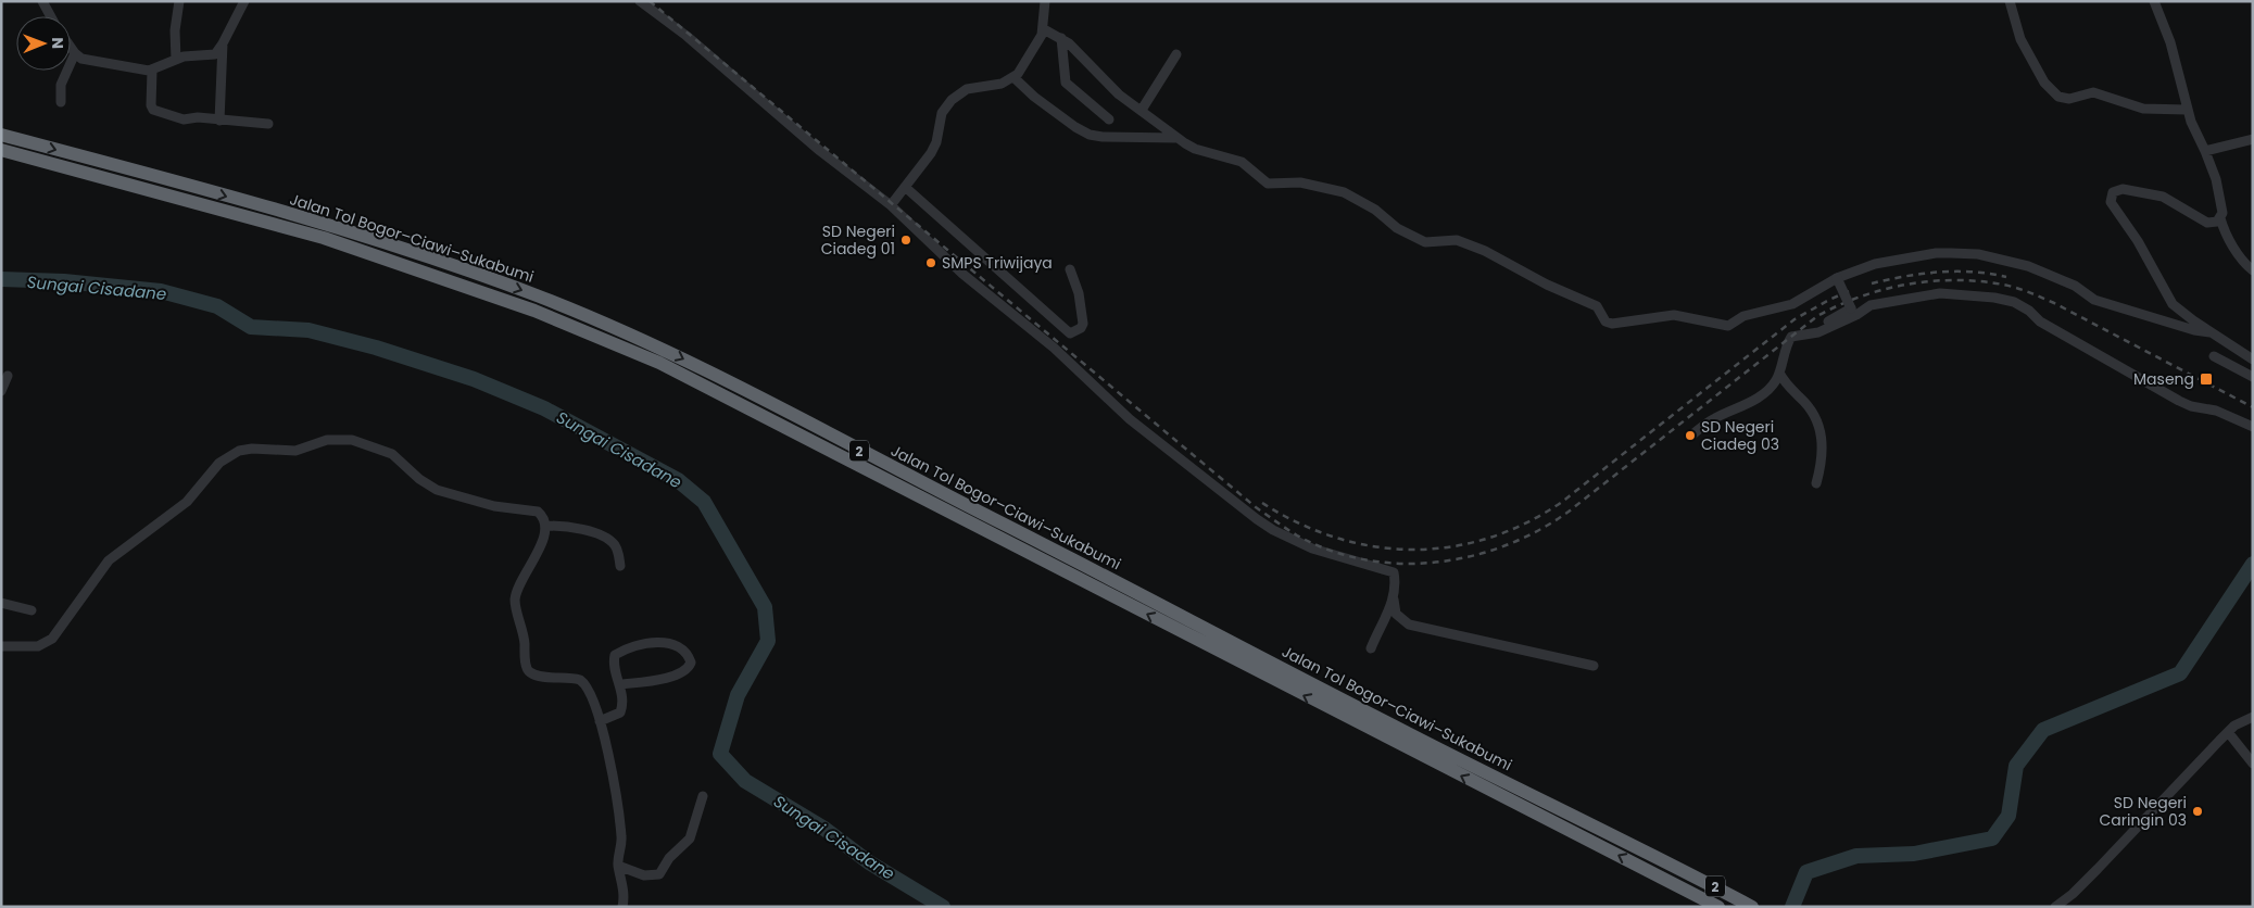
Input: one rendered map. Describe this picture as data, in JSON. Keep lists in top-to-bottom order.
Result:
{
  "streets": {
    "highway": ["Jalan Tol Bogor–Ciawi–Sukabumi", "2"]
  },
  "water": ["Sungai Cisadane"],
  "places": {
    "other": [
      "SD Negeri Ciadeg 01",
      "SMPS Triwijaya",
      "SD Negeri Ciadeg 03",
      "SD Negeri Caringin 03"
    ],
    "transit": ["Maseng"]
  },
  "north": "right"
}
